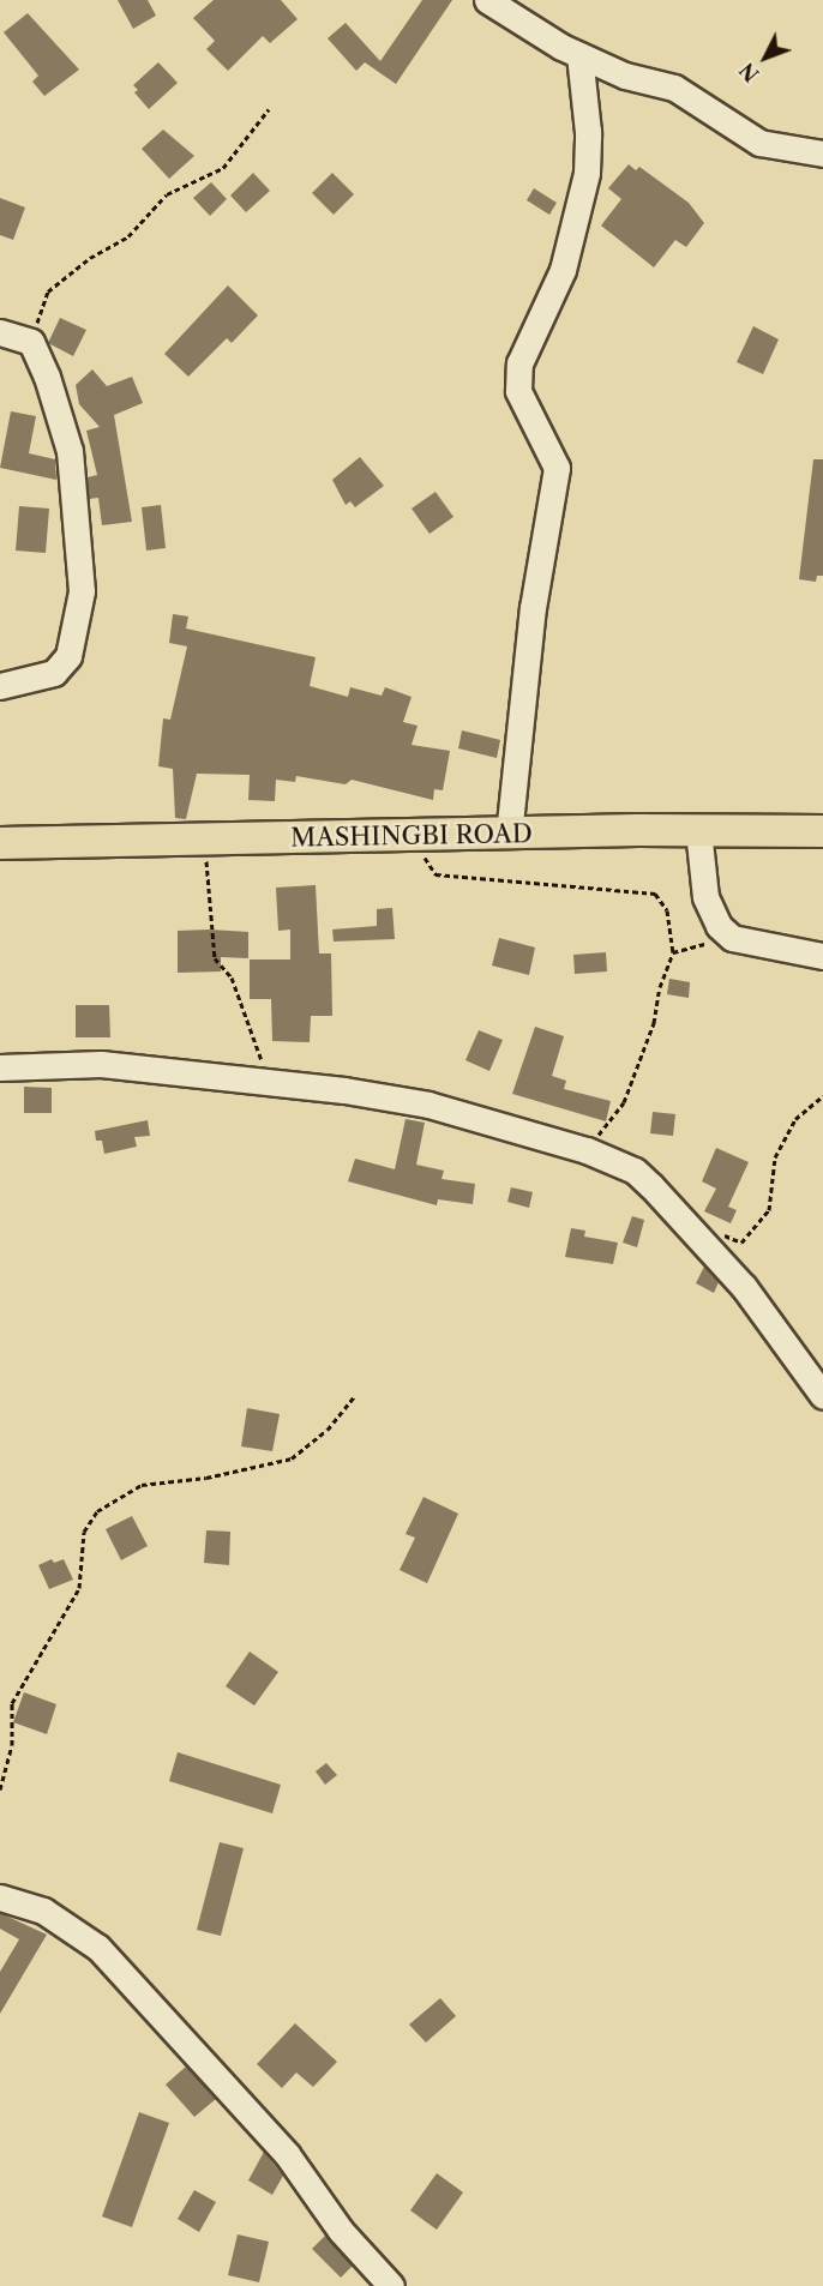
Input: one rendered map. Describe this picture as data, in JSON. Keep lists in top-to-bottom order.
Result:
{
  "streets": {
    "main road": ["MASHINGBI ROAD"]
  },
  "north": "bottom left"
}
